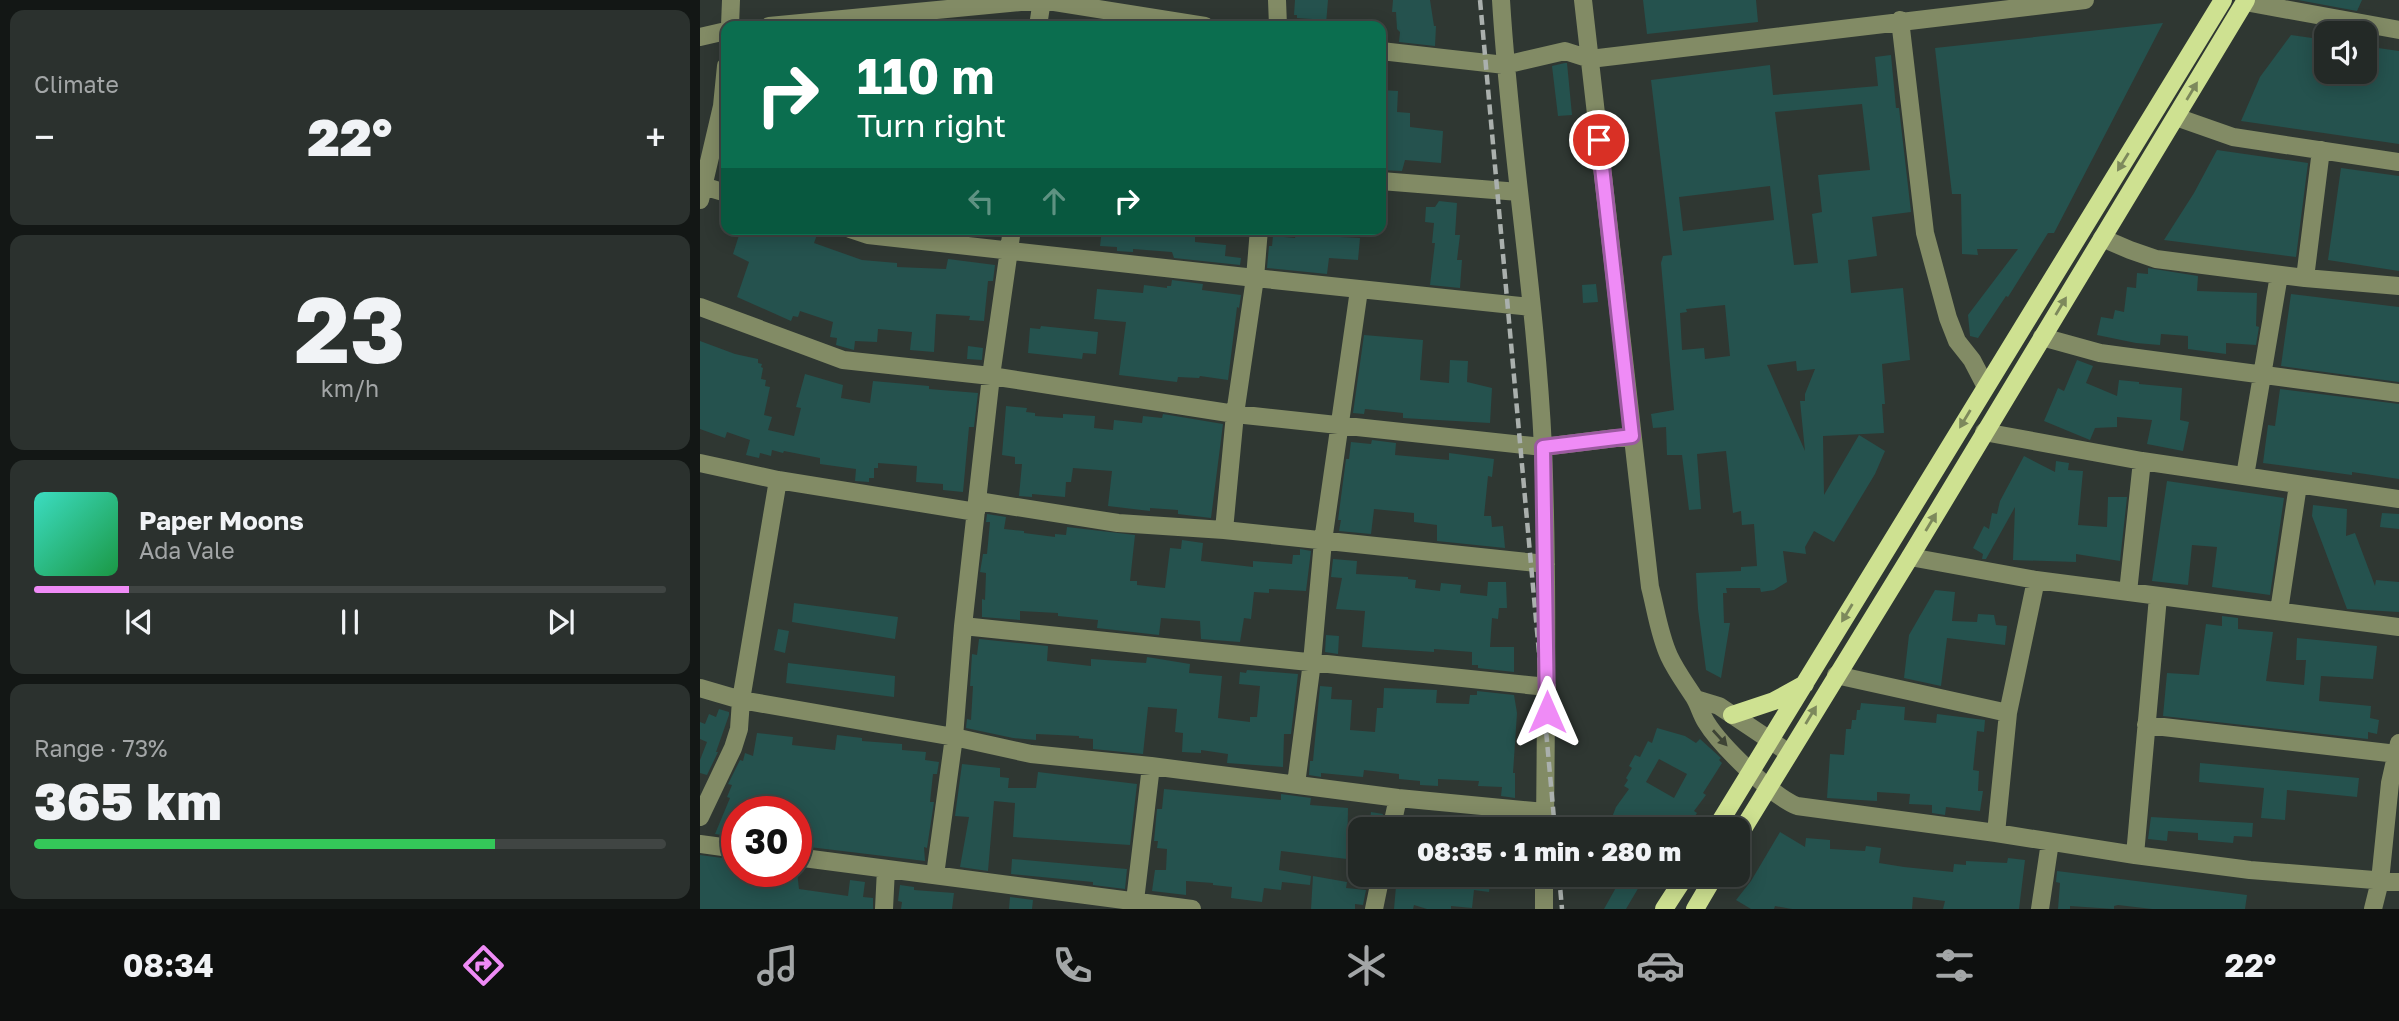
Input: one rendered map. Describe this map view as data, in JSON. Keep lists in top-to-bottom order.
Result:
{
  "page": {
    "tile": [
      "Climate",
      ["23", "km/h"],
      ["Range · 73%", "365 km"]
    ],
    "turn": ["110 m", "Turn right"],
    "heat": ["−", "22°", "+"],
    "song": ["Paper Moons", "Ada Vale"],
    "limit": "30",
    "trip": "08:35 · 1 min · 280 m",
    "tabs": ["08:34", "22°"]
  }
}
